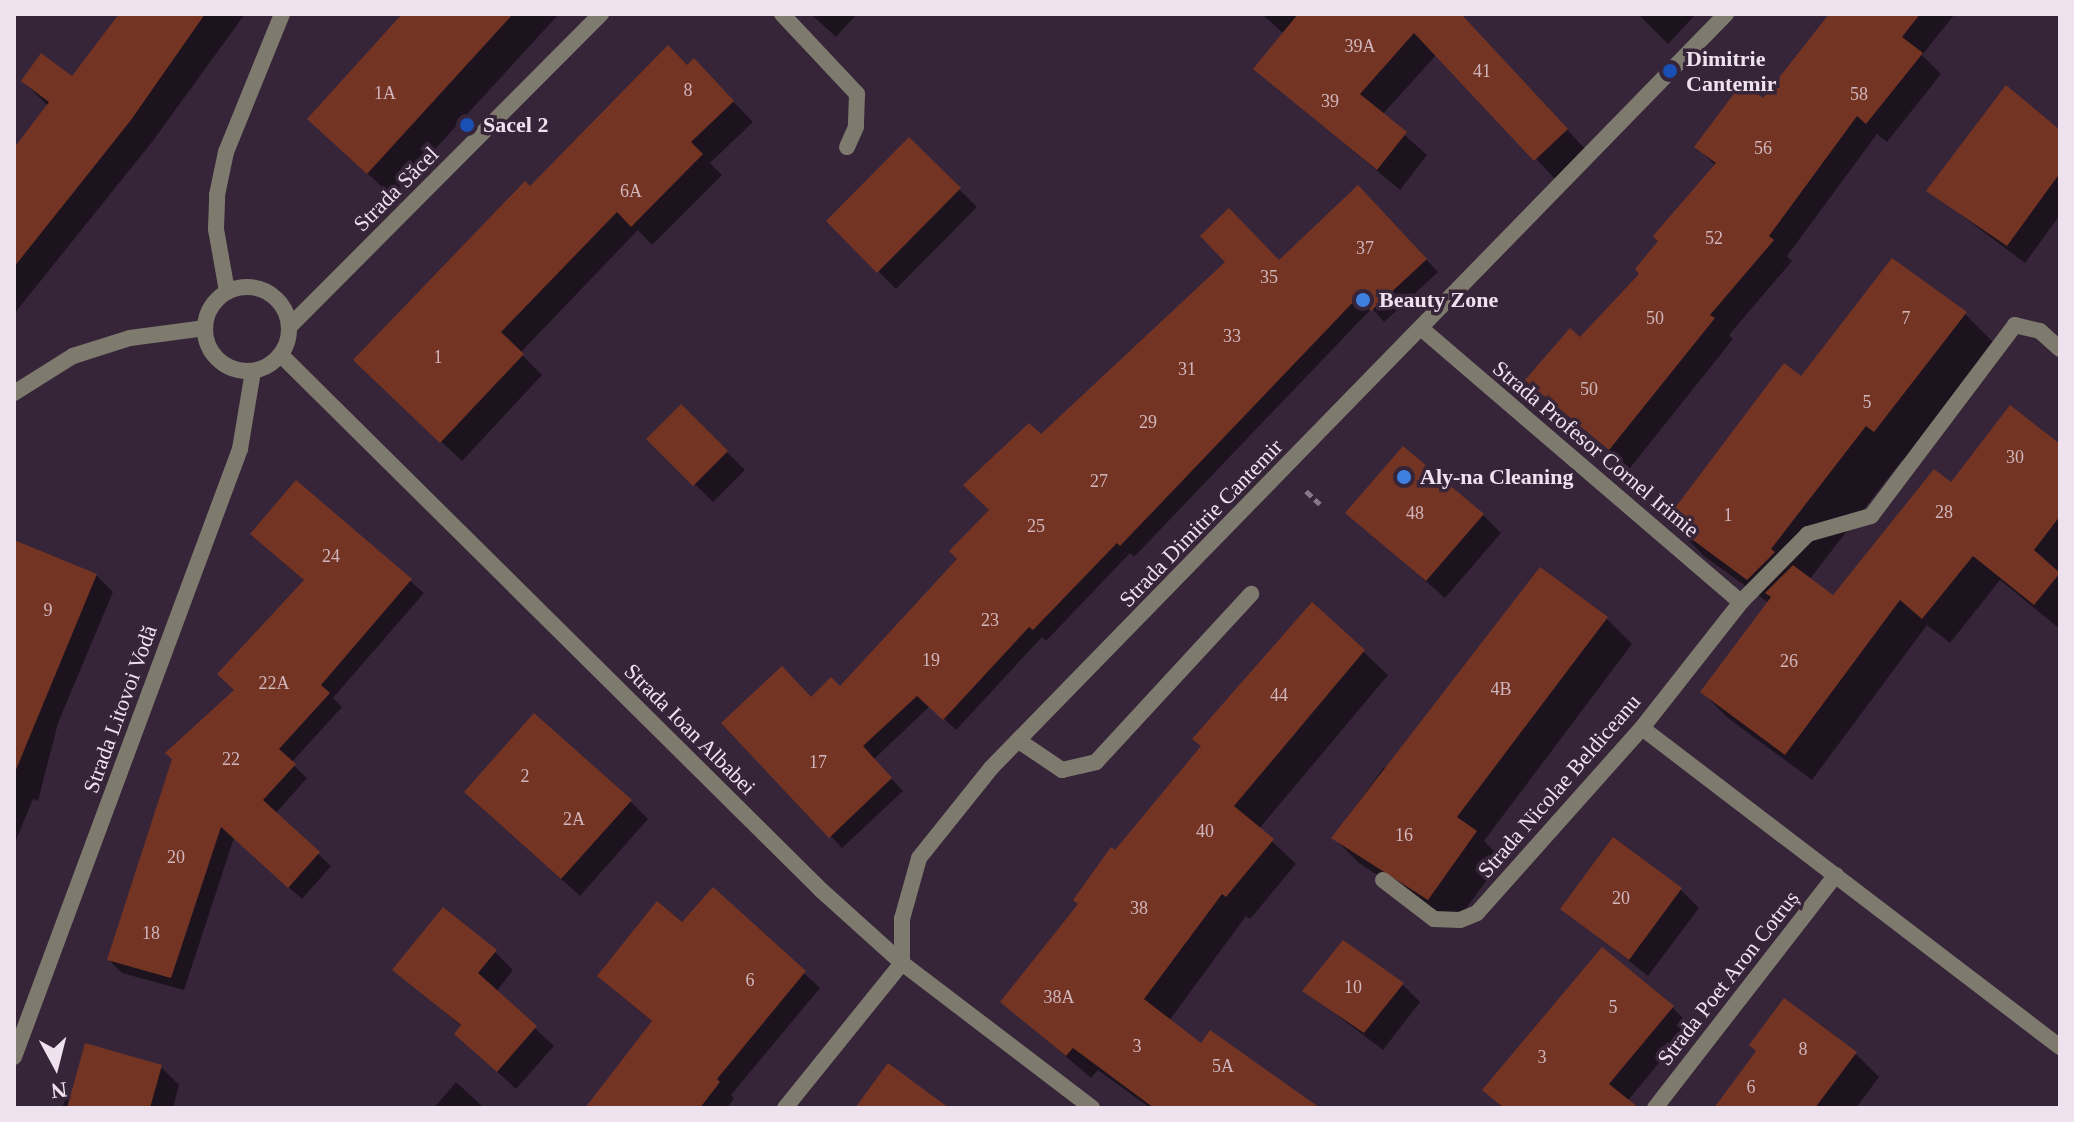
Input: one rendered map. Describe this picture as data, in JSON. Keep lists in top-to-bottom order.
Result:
{
  "streets": {
    "street": [
      "Strada Săcel",
      "Strada Profesor Cornel Irimie",
      "Strada Dimitrie Cantemir",
      "Strada Litovoi Vodă",
      "Strada Ioan Albabei",
      "Strada Nicolae Beldiceanu",
      "Strada Poet Aron Cotruș"
    ]
  },
  "crossings": [
    ["Strada Săcel", "Strada Litovoi Vodă"],
    ["Strada Săcel", "Strada Ioan Albabei"],
    ["Strada Profesor Cornel Irimie", "Strada Dimitrie Cantemir"],
    ["Strada Profesor Cornel Irimie", "Strada Nicolae Beldiceanu"],
    ["Strada Dimitrie Cantemir", "Strada Ioan Albabei"],
    ["Strada Litovoi Vodă", "Strada Ioan Albabei"]
  ],
  "places": [
    "Dimitrie Cantemir",
    "Sacel 2",
    "Beauty Zone",
    "Aly-na Cleaning"
  ],
  "house_numbers": [
    "39A",
    "41",
    "8",
    "1A",
    "58",
    "39",
    "56",
    "6A",
    "52",
    "37",
    "35",
    "50",
    "7",
    "33",
    "1",
    "31",
    "50",
    "5",
    "29",
    "30",
    "27",
    "28",
    "48",
    "1",
    "25",
    "24",
    "9",
    "23",
    "19",
    "26",
    "22A",
    "4B",
    "44",
    "22",
    "17",
    "2",
    "2A",
    "40",
    "16",
    "20",
    "20",
    "38",
    "18",
    "6",
    "10",
    "38A",
    "5",
    "3",
    "8",
    "3",
    "5A",
    "6"
  ],
  "north": "bottom"
}
